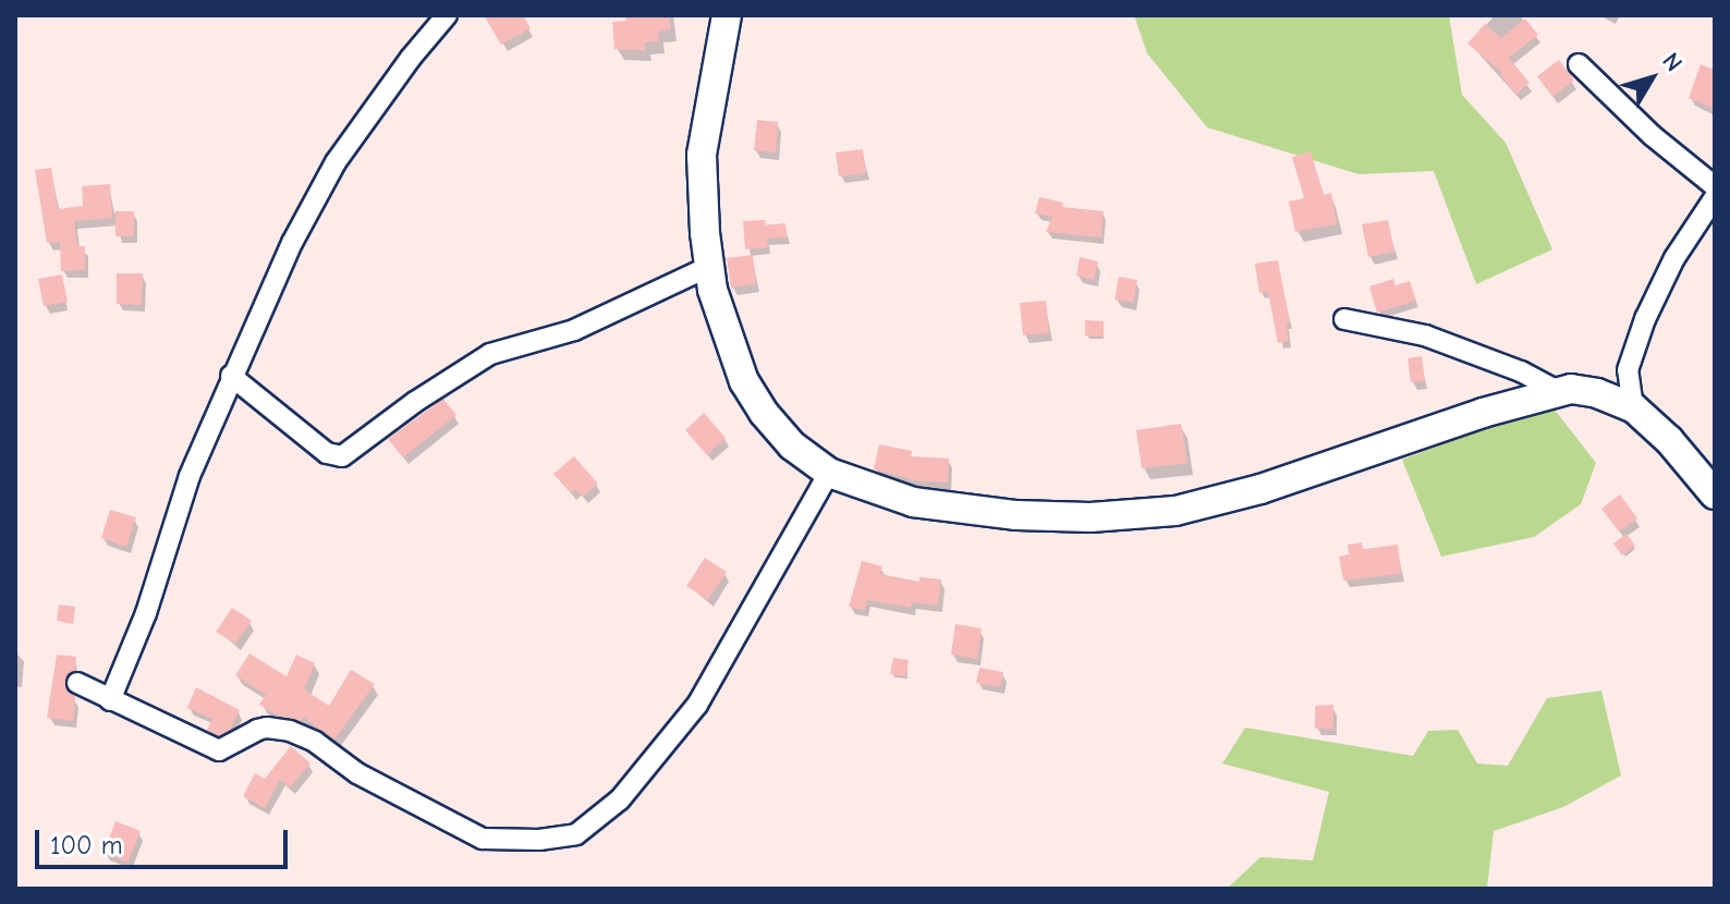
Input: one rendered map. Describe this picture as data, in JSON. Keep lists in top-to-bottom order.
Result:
{
  "scale_bar": "100 m",
  "north": "top right"
}
